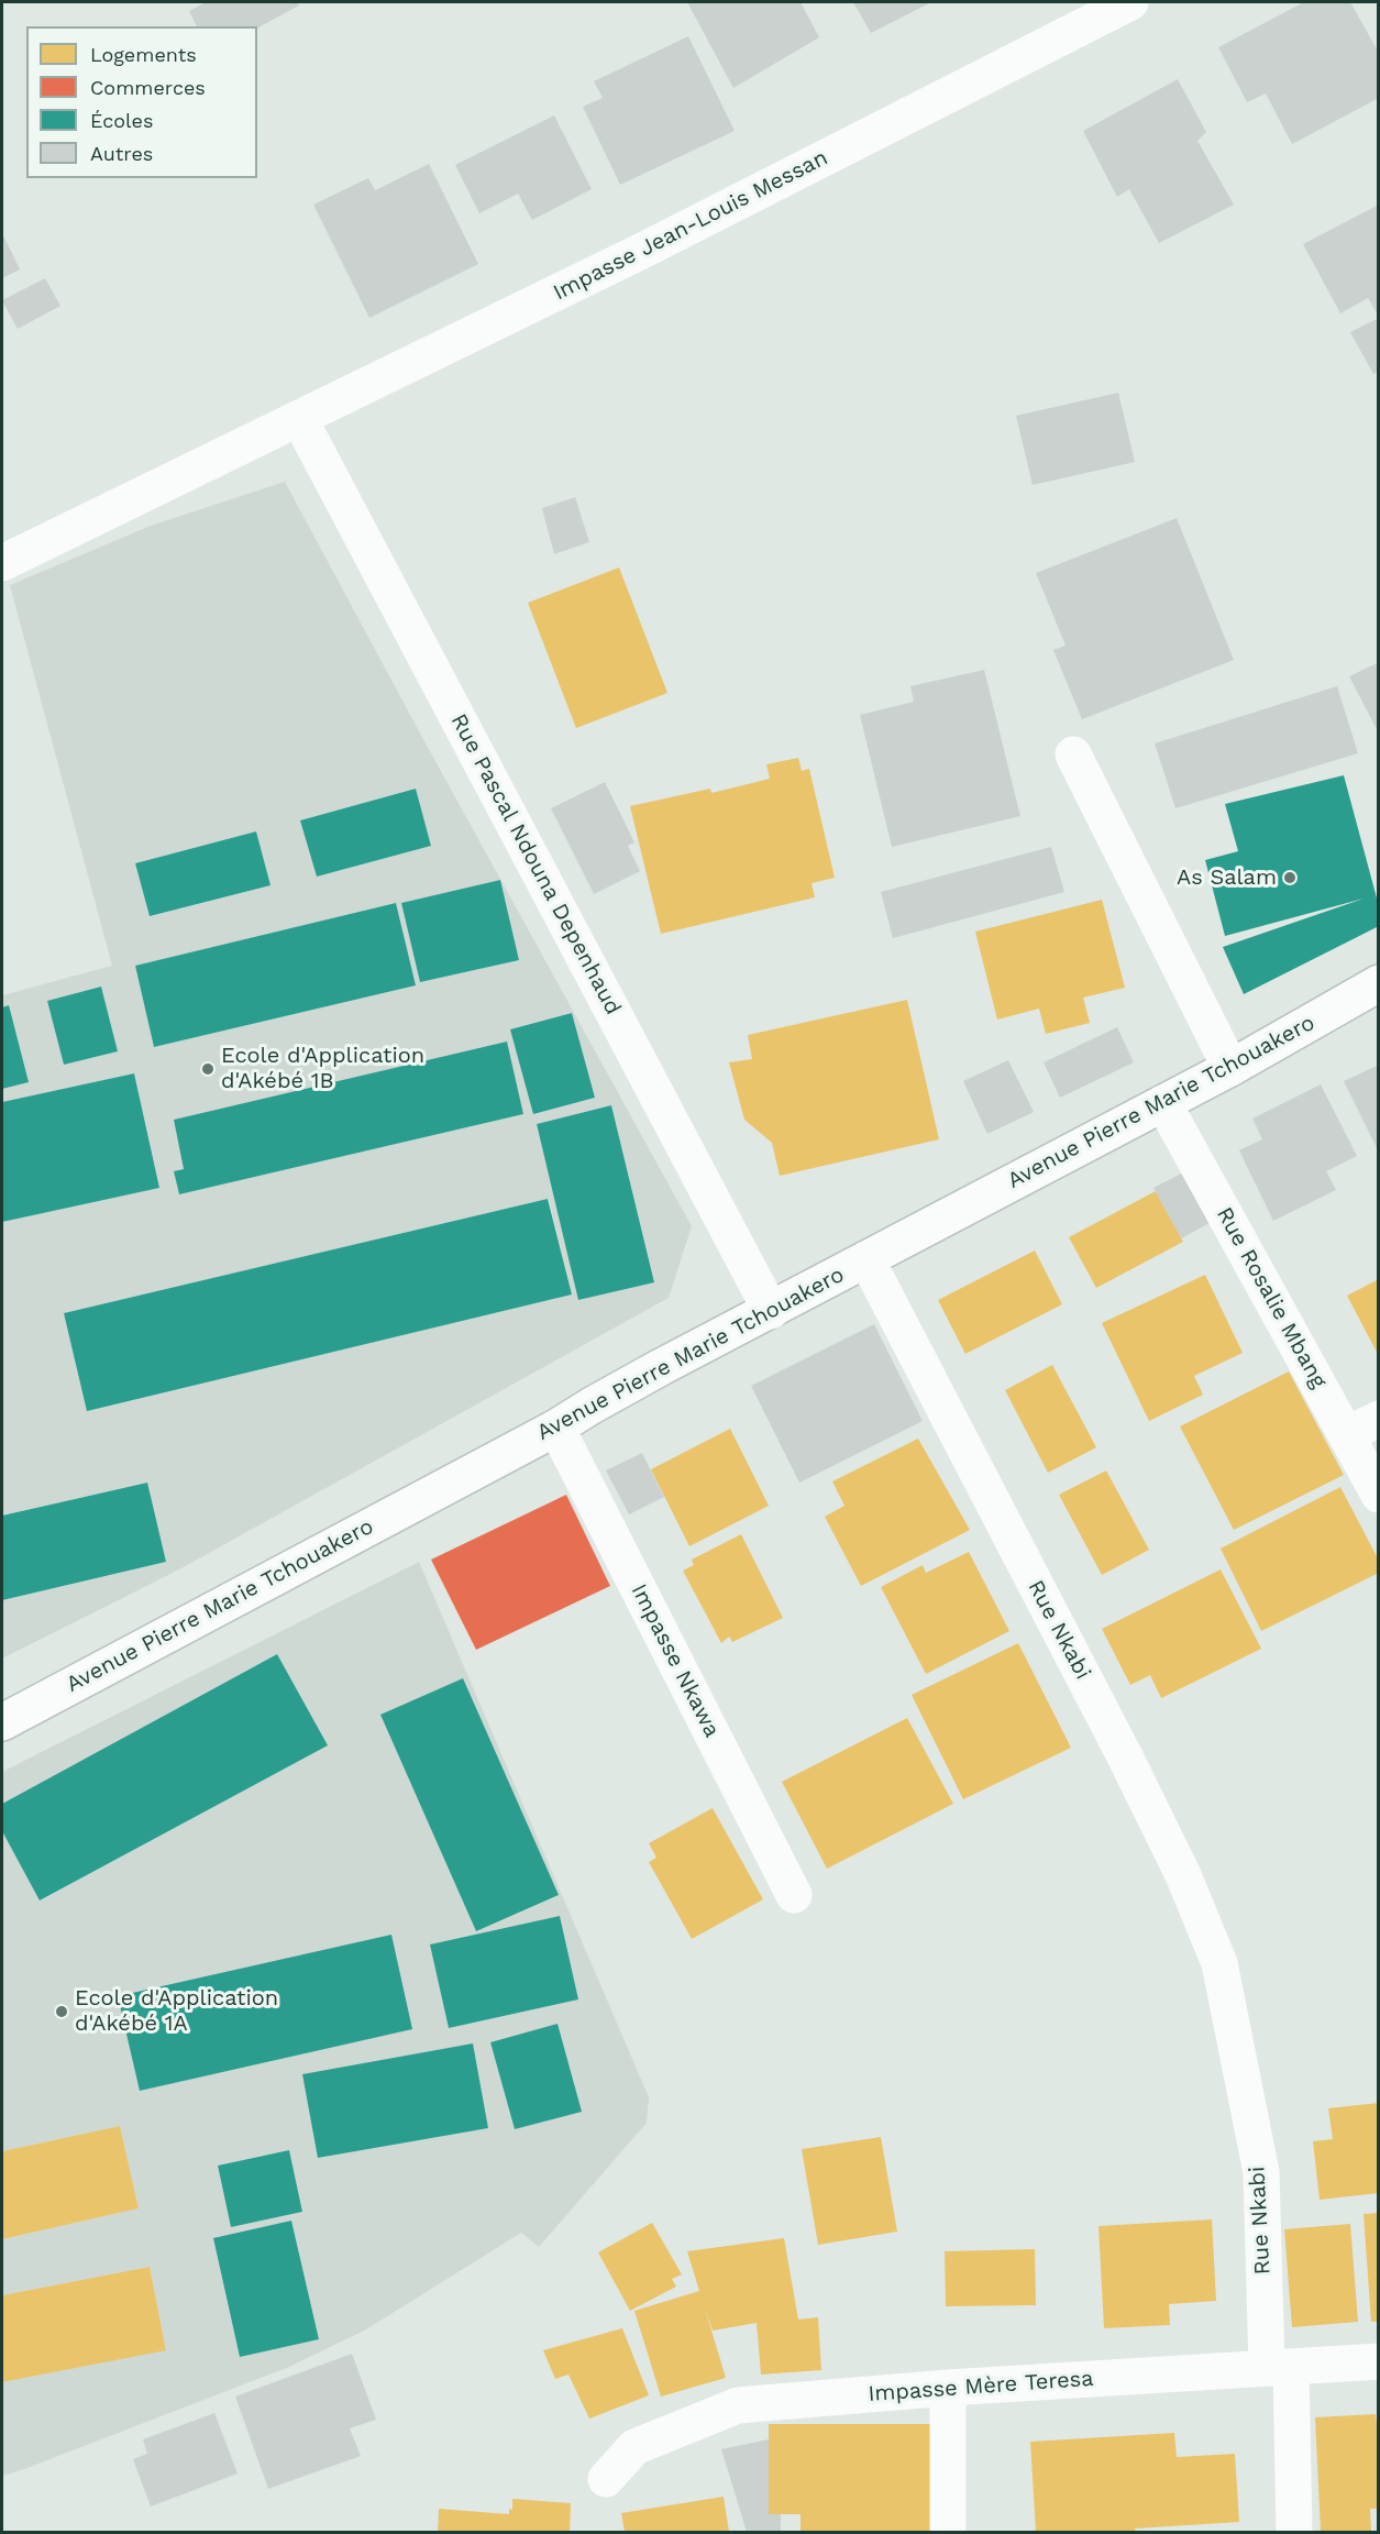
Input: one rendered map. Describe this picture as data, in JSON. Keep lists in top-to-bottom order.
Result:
{
  "streets": {
    "street": [
      "Impasse Jean-Louis Messan",
      "Rue Pascal Ndouna Depenhaud",
      "Avenue Pierre Marie Tchouakero",
      "Rue Rosalie Mbang",
      "Rue Nkabi",
      "Impasse Nkawa",
      "Impasse Mère Teresa"
    ]
  },
  "crossings": [
    ["Impasse Jean-Louis Messan", "Rue Pascal Ndouna Depenhaud"],
    ["Rue Pascal Ndouna Depenhaud", "Avenue Pierre Marie Tchouakero"],
    ["Avenue Pierre Marie Tchouakero", "Rue Rosalie Mbang"],
    ["Avenue Pierre Marie Tchouakero", "Rue Nkabi"],
    ["Avenue Pierre Marie Tchouakero", "Impasse Nkawa"],
    ["Rue Nkabi", "Impasse Mère Teresa"]
  ],
  "places": ["As Salam", "Ecole d'Application d'Akébé 1B", "Ecole d'Application d'Akébé 1A"],
  "legend": [
    "Logements",
    "Commerces",
    "Écoles",
    "Autres"
  ]
}
